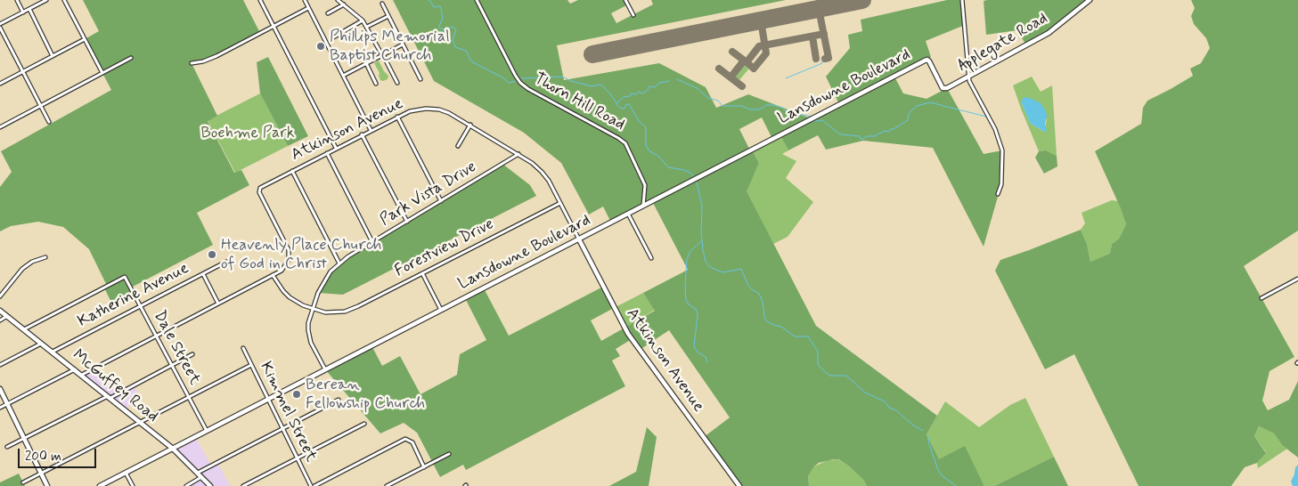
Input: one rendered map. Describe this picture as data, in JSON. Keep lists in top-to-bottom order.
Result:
{
  "streets": {
    "street": [
      "Applegate Road",
      "Lansdowne Boulevard",
      "Thorn Hill Road",
      "Atkinson Avenue",
      "Park Vista Drive",
      "Forestview Drive",
      "Katherine Avenue",
      "Dale Street",
      "McGuffey Road",
      "Kimmel Street"
    ]
  },
  "crossings": [
    ["Applegate Road", "Lansdowne Boulevard"],
    ["Lansdowne Boulevard", "Thorn Hill Road"],
    ["Lansdowne Boulevard", "Atkinson Avenue"],
    ["Lansdowne Boulevard", "Park Vista Drive"],
    ["Lansdowne Boulevard", "Dale Street"],
    ["Lansdowne Boulevard", "McGuffey Road"],
    ["Lansdowne Boulevard", "Kimmel Street"],
    ["Atkinson Avenue", "Park Vista Drive"],
    ["Atkinson Avenue", "Forestview Drive"],
    ["Park Vista Drive", "Forestview Drive"],
    ["Katherine Avenue", "Dale Street"],
    ["Katherine Avenue", "McGuffey Road"],
    ["Dale Street", "McGuffey Road"]
  ],
  "parks": ["Boehme Park"],
  "places": ["Phillips Memorial Baptist Church", "Heavenly Place Church of God in Christ", "Berean Fellowship Church"],
  "scale_bar": "200 m"
}
